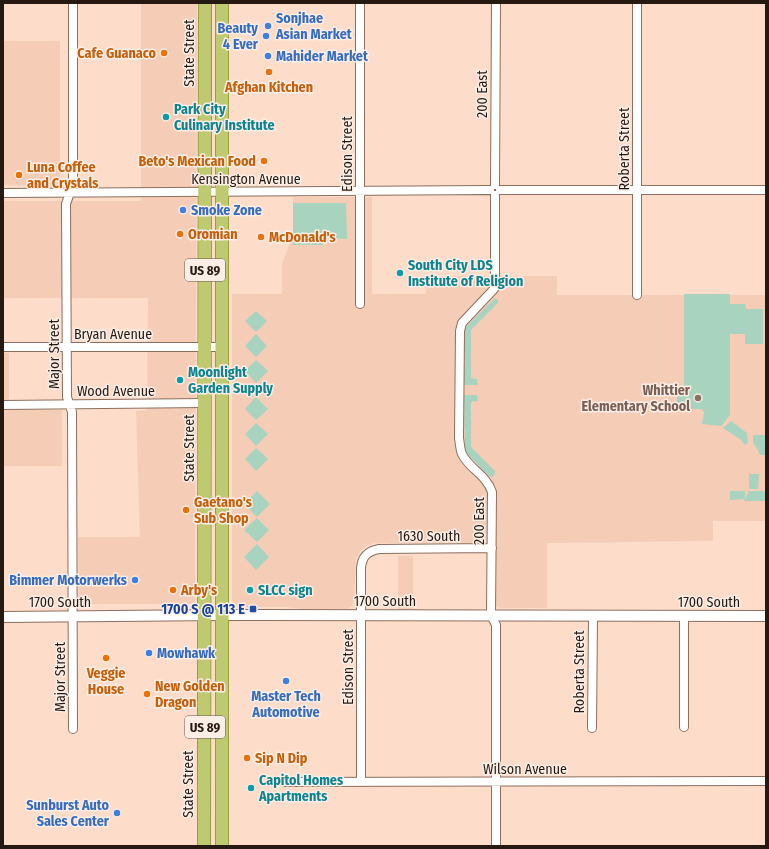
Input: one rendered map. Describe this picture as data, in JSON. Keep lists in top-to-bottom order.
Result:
{
  "streets": {
    "main road": ["State Street", "US 89"],
    "street": [
      "200 East",
      "Roberta Street",
      "Edison Street",
      "Kensington Avenue",
      "Bryan Avenue",
      "Major Street",
      "Wood Avenue",
      "1630 South",
      "1700 South",
      "Wilson Avenue"
    ]
  },
  "crossings": [
    ["State Street", "Kensington Avenue"],
    ["State Street", "Bryan Avenue"],
    ["State Street", "Wood Avenue"],
    ["State Street", "1700 South"],
    ["200 East", "Kensington Avenue"],
    ["200 East", "1630 South"],
    ["200 East", "1700 South"],
    ["200 East", "Wilson Avenue"],
    ["Roberta Street", "Kensington Avenue"],
    ["Roberta Street", "1700 South"],
    ["Edison Street", "Kensington Avenue"],
    ["Edison Street", "1630 South"],
    ["Edison Street", "1700 South"],
    ["Edison Street", "Wilson Avenue"],
    ["Kensington Avenue", "US 89"],
    ["Kensington Avenue", "Major Street"],
    ["US 89", "Bryan Avenue"],
    ["US 89", "1700 South"],
    ["Bryan Avenue", "Major Street"],
    ["Major Street", "Wood Avenue"],
    ["Major Street", "1700 South"]
  ],
  "places": {
    "other": [
      "Sonjhae Asian Market",
      "Beauty 4 Ever",
      "Cafe Guanaco",
      "Mahider Market",
      "Afghan Kitchen",
      "Park City Culinary Institute",
      "Beto's Mexican Food",
      "Luna Coffee and Crystals",
      "Smoke Zone",
      "Oromian",
      "McDonald's",
      "South City LDS Institute of Religion",
      "Moonlight Garden Supply",
      "Whittier Elementary School",
      "Gaetano's Sub Shop",
      "Bimmer Motorwerks",
      "Arby's",
      "SLCC sign",
      "Mowhawk",
      "Veggie House",
      "Master Tech Automotive",
      "New Golden Dragon",
      "Sip N Dip",
      "Capitol Homes Apartments",
      "Sunburst Auto Sales Center"
    ],
    "transit": ["1700 S @ 113 E"]
  }
}
